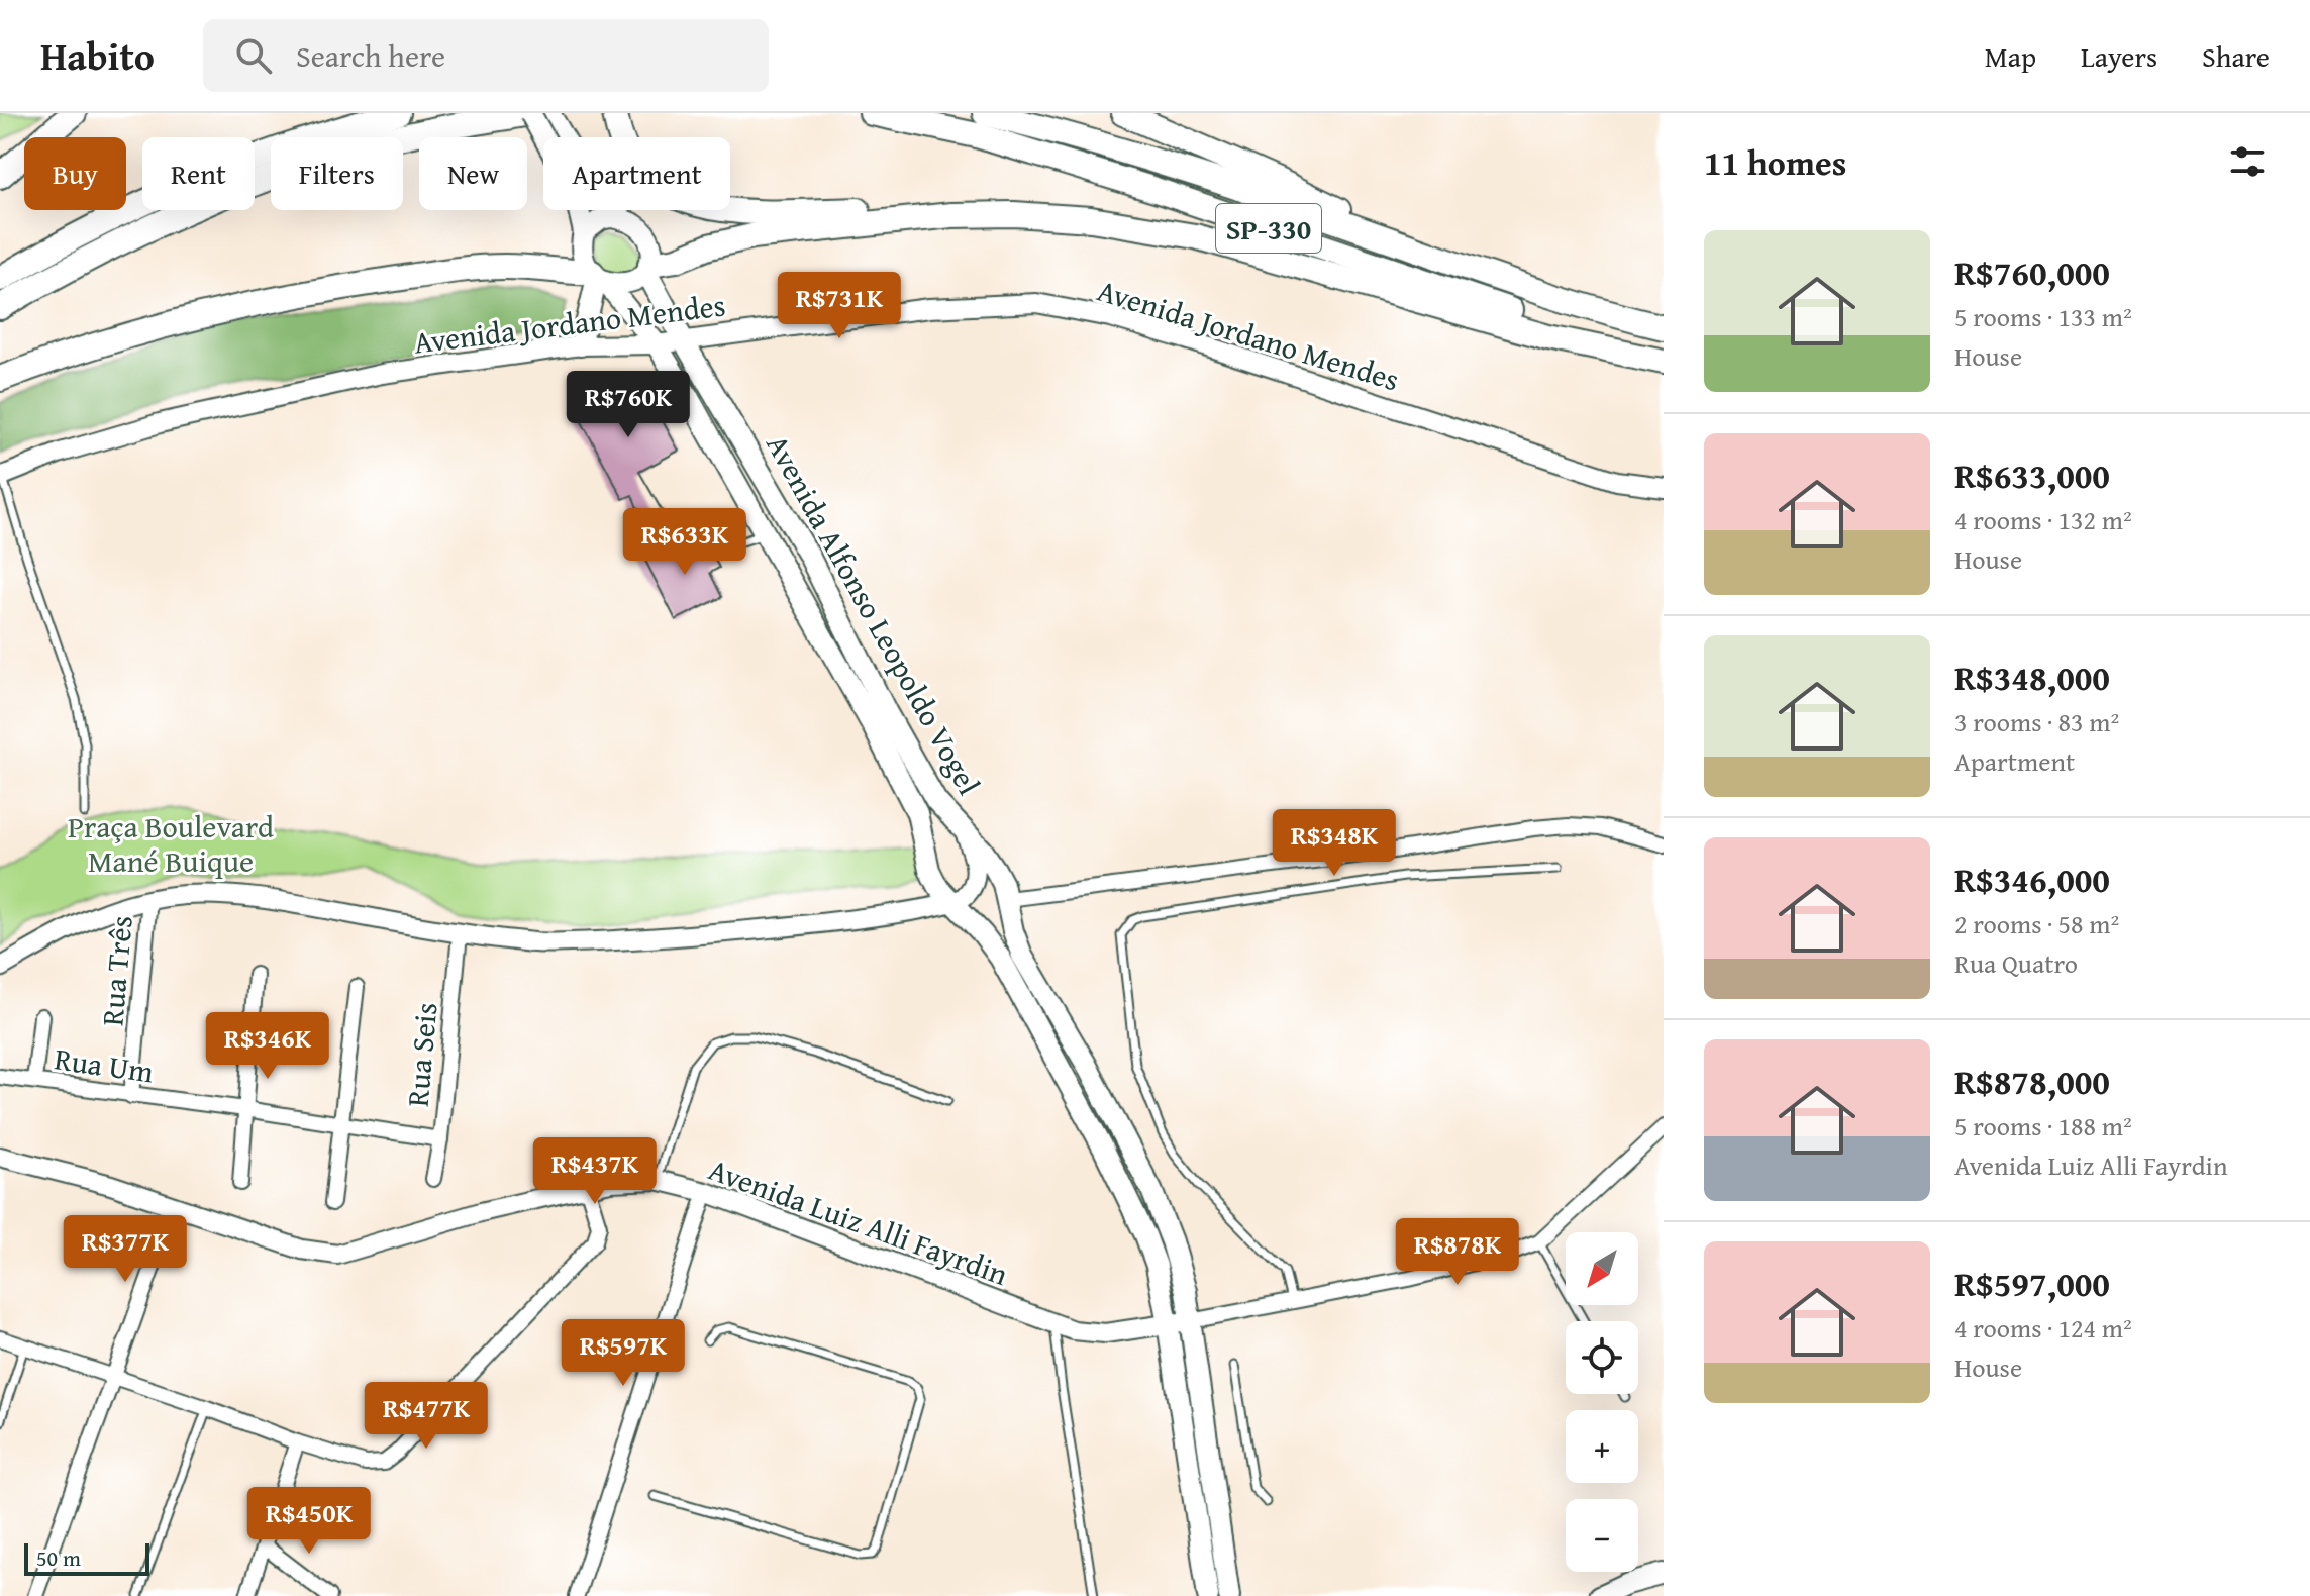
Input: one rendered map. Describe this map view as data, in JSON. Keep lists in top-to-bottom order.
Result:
{
  "streets": {
    "highway": ["SP-330"],
    "main road": ["Avenida Alfonso Leopoldo Vogel"],
    "street": [
      "Avenida Jordano Mendes",
      "Rua Três",
      "Rua Seis",
      "Rua Um",
      "Avenida Luiz Alli Fayrdin"
    ]
  },
  "crossings": [
    ["Avenida Jordano Mendes", "Avenida Alfonso Leopoldo Vogel"],
    ["Avenida Alfonso Leopoldo Vogel", "Avenida Luiz Alli Fayrdin"],
    ["Rua Três", "Rua Um"],
    ["Rua Seis", "Rua Um"]
  ],
  "parks": ["Praça Boulevard Mané Buique"],
  "scale_bar": "50 m",
  "north": "bottom left",
  "page": {
    "header": "Habito",
    "search": "Search here",
    "nav": ["Map", "Layers", "Share"],
    "heading": "11 homes",
    "chip": [
      "Buy",
      "Rent",
      "Filters",
      "New",
      "Apartment"
    ],
    "list": [
      {
        "name": "R$760,000",
        "note": "5 rooms · 133 m² · House"
      },
      {
        "name": "R$633,000",
        "note": "4 rooms · 132 m² · House"
      },
      {
        "name": "R$348,000",
        "note": "3 rooms · 83 m² · Apartment"
      },
      {
        "name": "R$346,000",
        "note": "2 rooms · 58 m² · Rua Quatro"
      },
      {
        "name": "R$878,000",
        "note": "5 rooms · 188 m² · Avenida Luiz Alli Fayrdin"
      },
      {
        "name": "R$597,000",
        "note": "4 rooms · 124 m² · House"
      }
    ],
    "price": [
      "R$731K",
      "R$760K",
      "R$633K",
      "R$348K",
      "R$346K",
      "R$437K",
      "R$377K",
      "R$878K",
      "R$597K",
      "R$477K",
      "R$450K"
    ],
    "map_buttons": ["+", "−"],
    "scale": "50 m"
  }
}
